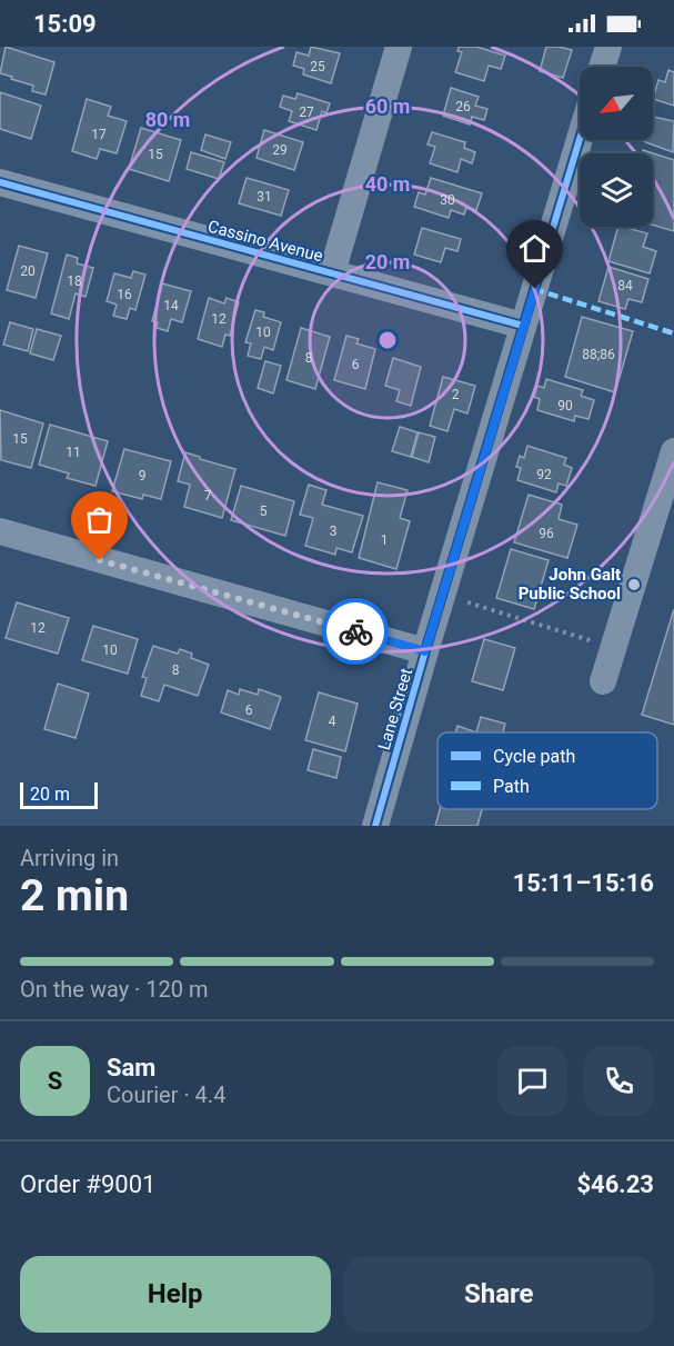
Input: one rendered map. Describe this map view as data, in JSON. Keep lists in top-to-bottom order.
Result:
{
  "streets": {
    "street": ["Cassino Avenue", "Lane Street"]
  },
  "crossings": [
    ["Cassino Avenue", "Lane Street"]
  ],
  "places": ["John Galt Public School"],
  "house_numbers": [
    "25",
    "26",
    "27",
    "17",
    "29",
    "15",
    "31",
    "30",
    "20",
    "18",
    "84",
    "16",
    "14",
    "12",
    "10",
    "88;86",
    "8",
    "6",
    "2",
    "90",
    "15",
    "11",
    "92",
    "9",
    "7",
    "5",
    "3",
    "96",
    "1",
    "12",
    "10",
    "8",
    "6",
    "4"
  ],
  "legend": ["Cycle path", "Path"],
  "scale_bar": "20 m",
  "north": "bottom left",
  "page": {
    "status": "15:09",
    "scale": "20 m",
    "heading": ["2 min", "Arriving in", "15:11–15:16"],
    "panel": [
      "Sam",
      "Courier · 4.4",
      "Order #9001",
      "$46.23"
    ],
    "bar": "On the way · 120 m",
    "round": "S",
    "buttons": ["Help", "Share"]
  },
  "rings": [
    "60 m",
    "80 m",
    "40 m",
    "20 m"
  ]
}
